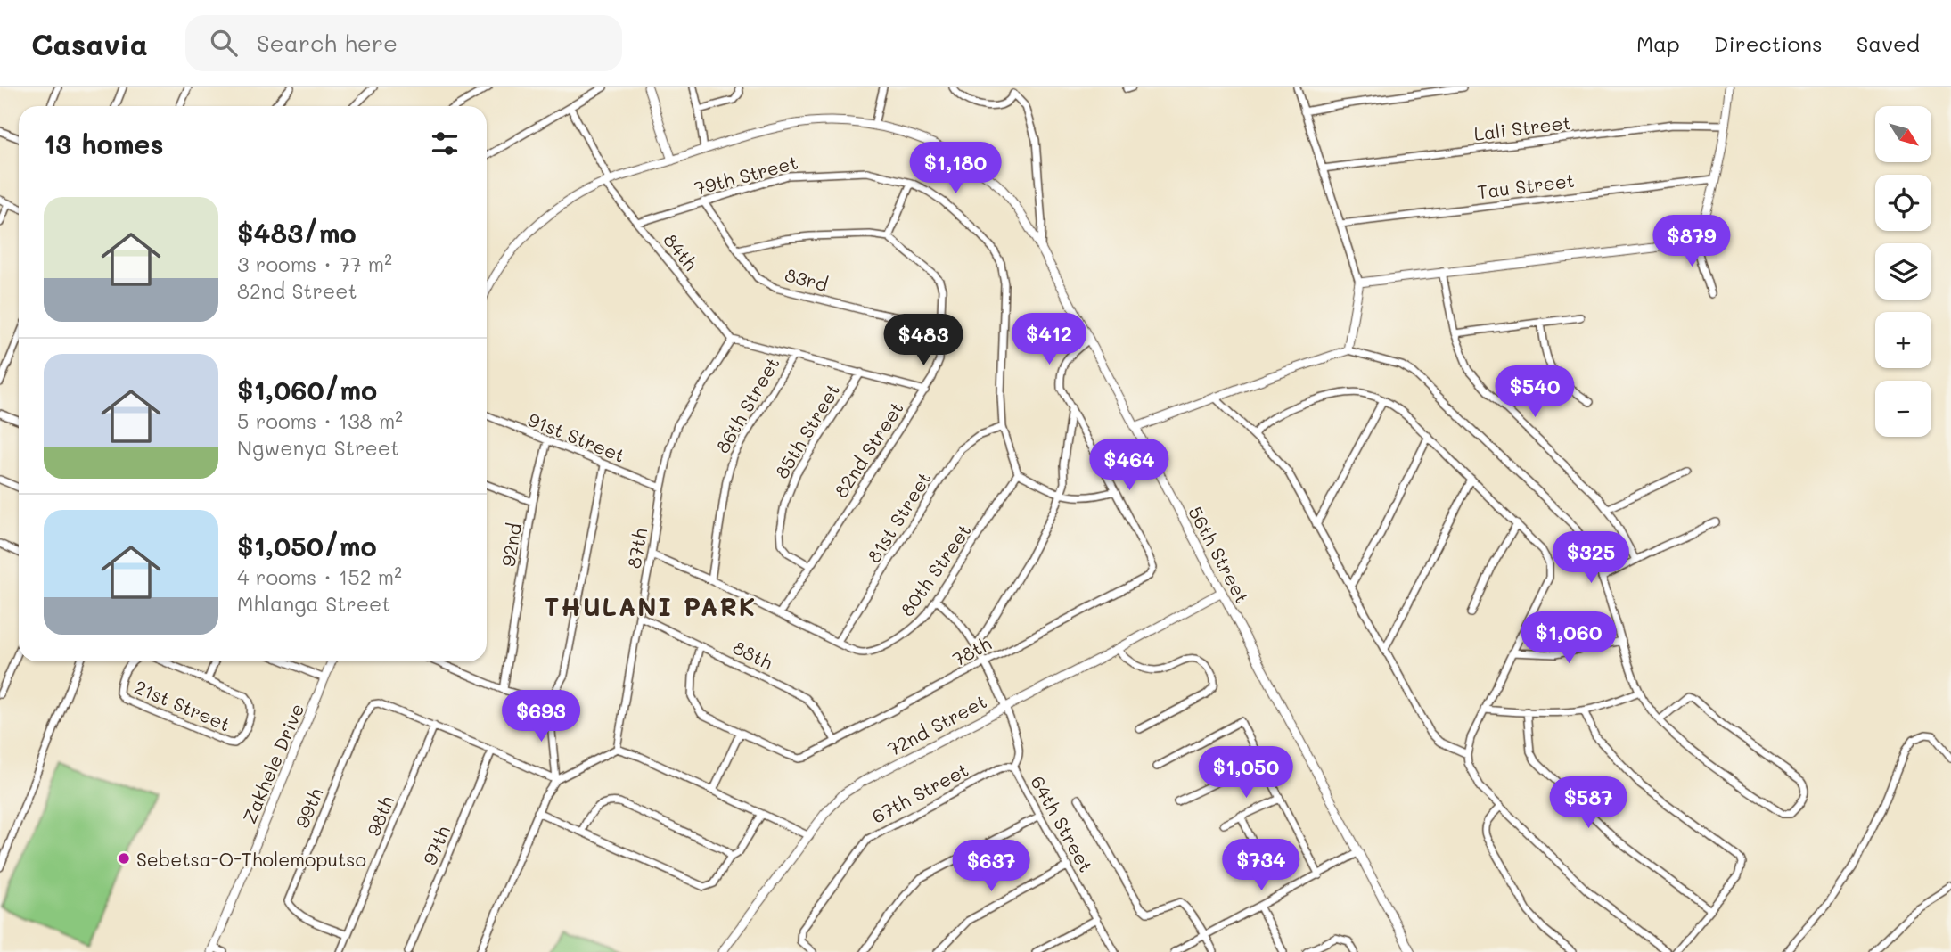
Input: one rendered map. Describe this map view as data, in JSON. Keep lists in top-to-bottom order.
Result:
{
  "streets": {
    "street": [
      "Lali Street",
      "79th Street",
      "Tau Street",
      "84th",
      "83rd",
      "86th Street",
      "85th Street",
      "91st Street",
      "82nd Street",
      "81st Street",
      "92nd",
      "87th",
      "56th Street",
      "80th Street",
      "78th",
      "88th",
      "21st Street",
      "72nd Street",
      "Zakhele Drive",
      "67th Street",
      "99th",
      "98th",
      "64th Street",
      "97th"
    ]
  },
  "crossings": [
    ["79th Street", "84th"],
    ["79th Street", "83rd"],
    ["79th Street", "81st Street"],
    ["79th Street", "80th Street"],
    ["84th", "87th"],
    ["83rd", "82nd Street"],
    ["86th Street", "80th Street"],
    ["85th Street", "82nd Street"],
    ["91st Street", "92nd"],
    ["91st Street", "87th"],
    ["82nd Street", "80th Street"],
    ["81st Street", "80th Street"],
    ["87th", "80th Street"],
    ["87th", "88th"],
    ["56th Street", "78th"],
    ["56th Street", "72nd Street"],
    ["80th Street", "64th Street"],
    ["78th", "88th"],
    ["78th", "64th Street"],
    ["72nd Street", "64th Street"],
    ["67th Street", "64th Street"],
    ["99th", "98th"]
  ],
  "districts": ["THULANI PARK"],
  "places": ["Sebetsa-O-Tholemoputso"],
  "north": "bottom right",
  "page": {
    "header": "Casavia",
    "search": "Search here",
    "nav": ["Map", "Directions", "Saved"],
    "map_buttons": ["+", "−"],
    "heading": "13 homes",
    "price": [
      "$1,180",
      "$879",
      "$412",
      "$483",
      "$540",
      "$464",
      "$325",
      "$1,060",
      "$693",
      "$1,050",
      "$587",
      "$734",
      "$637"
    ],
    "list": [
      {
        "name": "$483/mo",
        "note": "3 rooms · 77 m² · 82nd Street"
      },
      {
        "name": "$1,060/mo",
        "note": "5 rooms · 138 m² · Ngwenya Street"
      },
      {
        "name": "$1,050/mo",
        "note": "4 rooms · 152 m² · Mhlanga Street"
      }
    ]
  }
}
